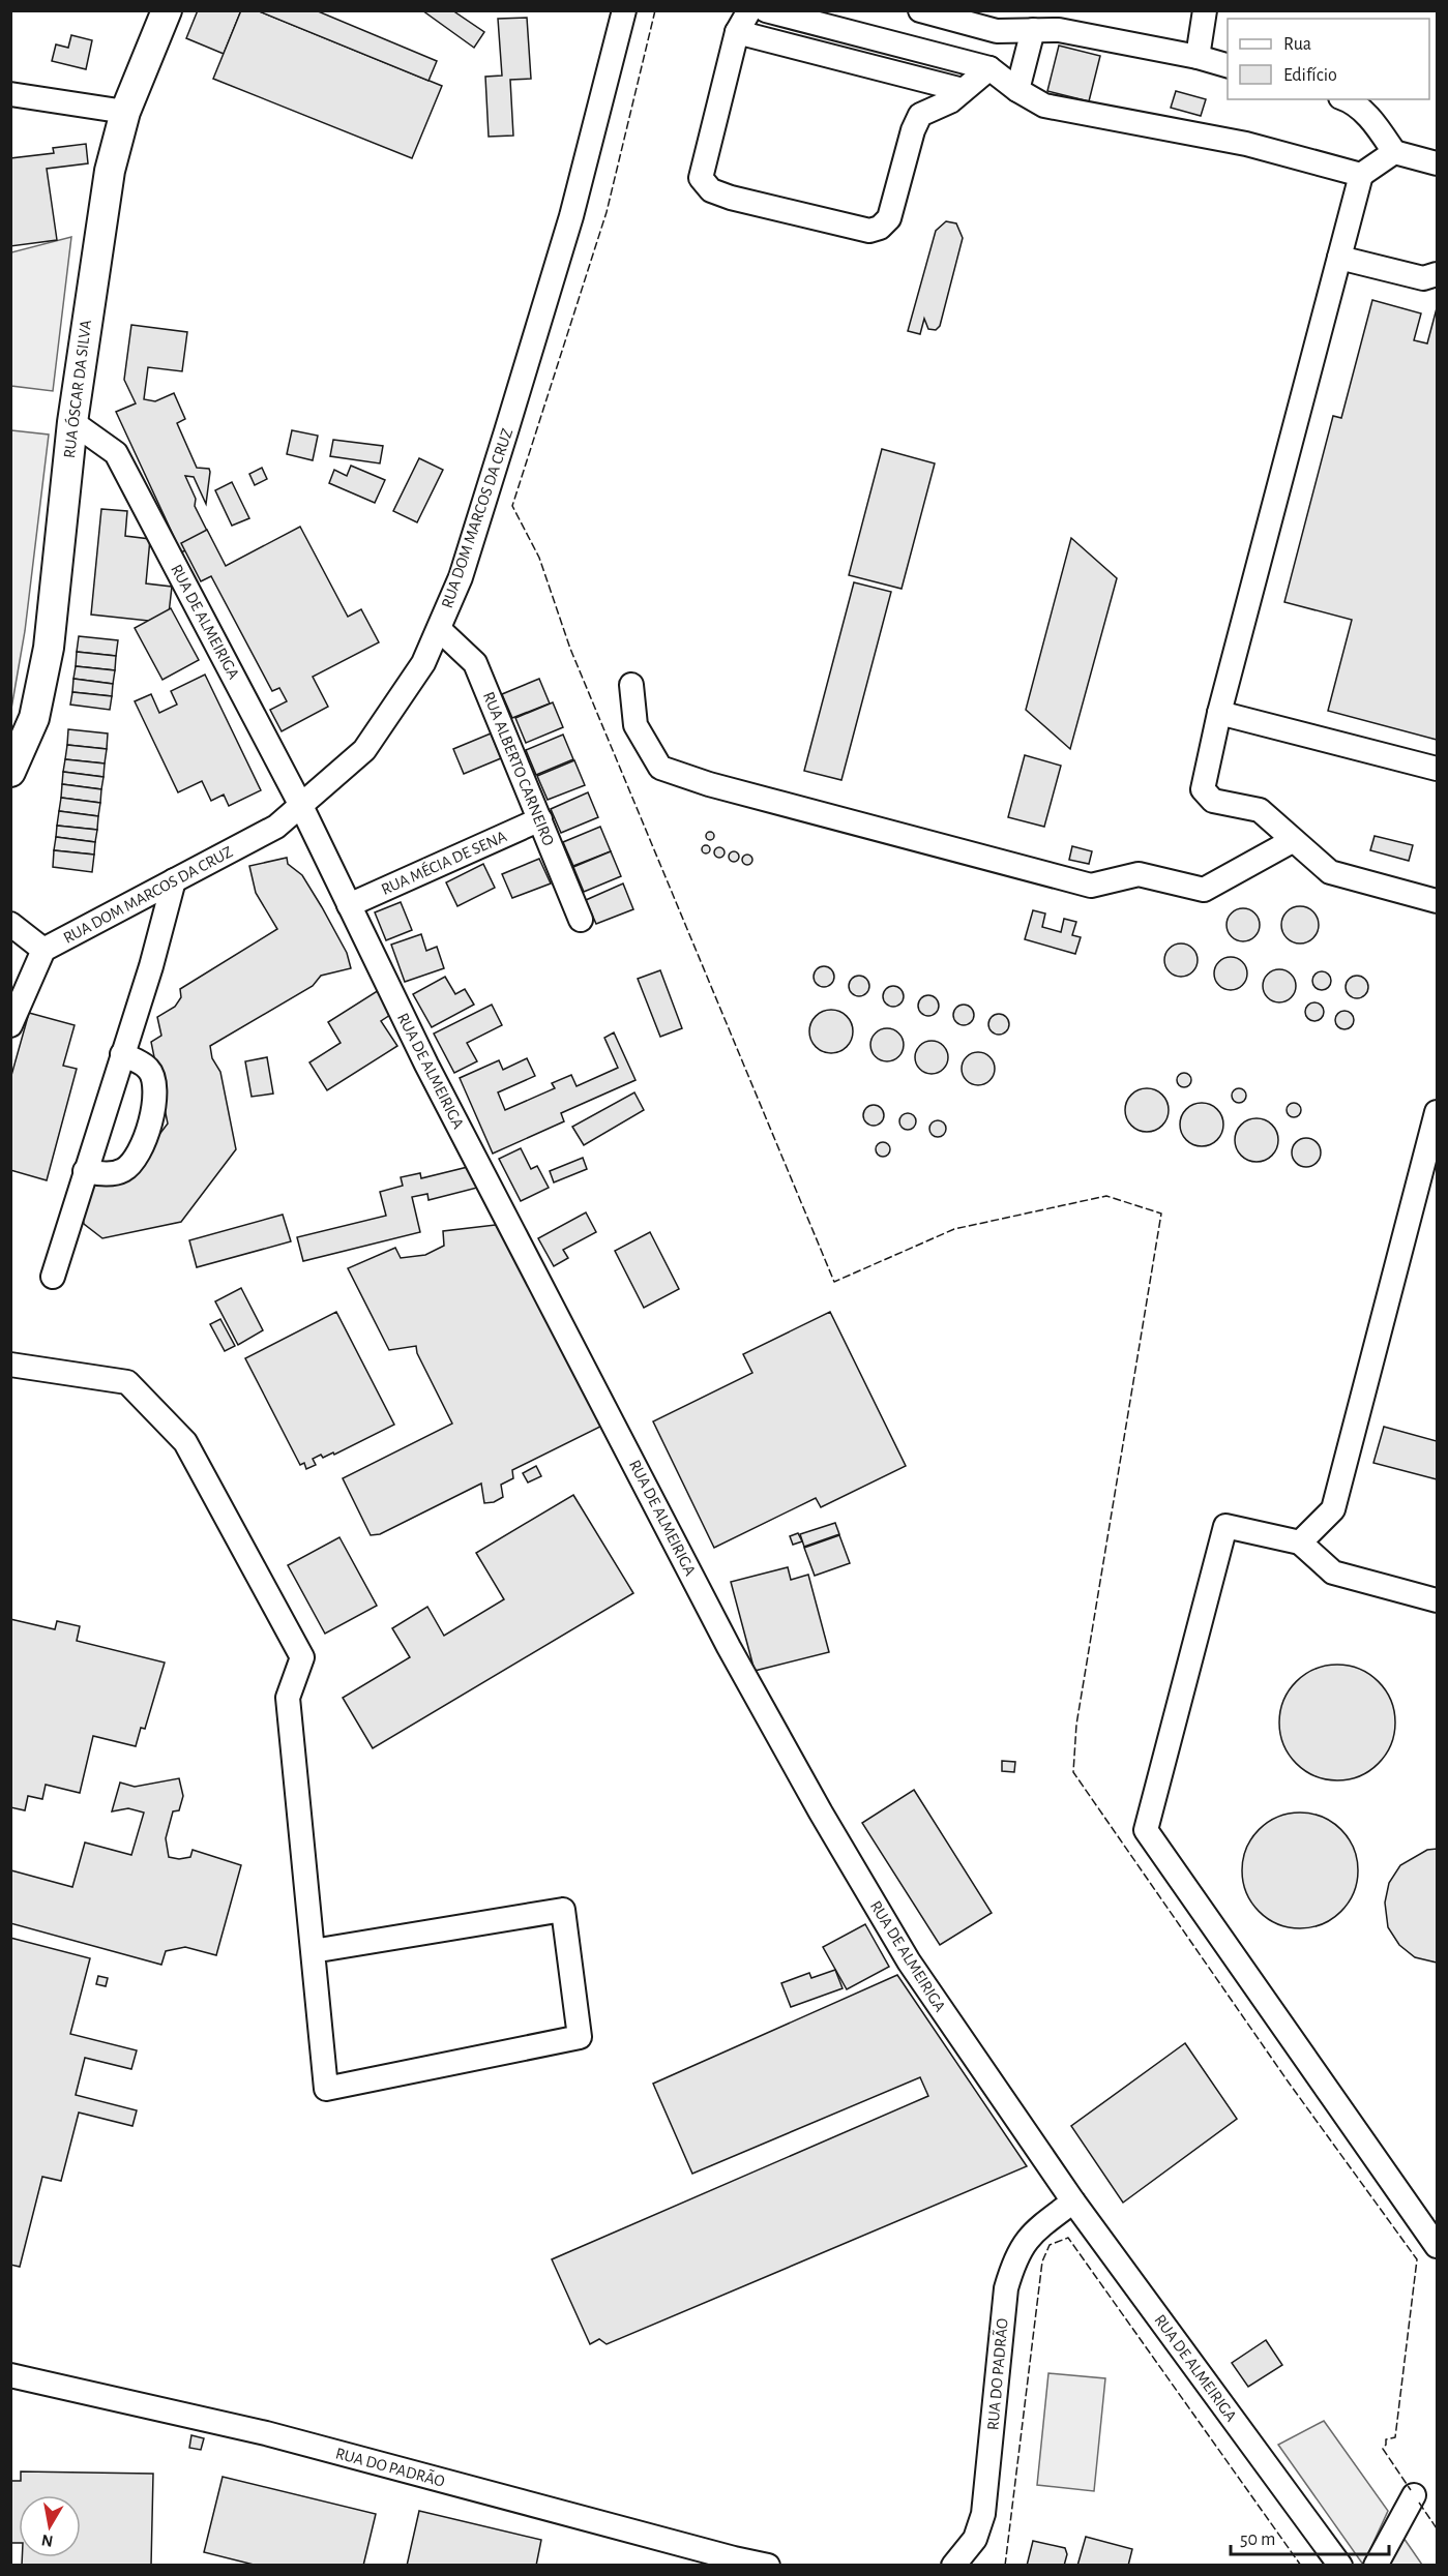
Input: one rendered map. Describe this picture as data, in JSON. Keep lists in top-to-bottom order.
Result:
{
  "streets": {
    "main road": ["RUA ÓSCAR DA SILVA"],
    "street": [
      "RUA DOM MARCOS DA CRUZ",
      "RUA DE ALMEIRIGA",
      "RUA ALBERTO CARNEIRO",
      "RUA MÉCIA DE SENA",
      "RUA DO PADRÃO"
    ]
  },
  "crossings": [
    ["RUA ÓSCAR DA SILVA", "RUA DE ALMEIRIGA"],
    ["RUA DOM MARCOS DA CRUZ", "RUA DE ALMEIRIGA"],
    ["RUA DOM MARCOS DA CRUZ", "RUA ALBERTO CARNEIRO"],
    ["RUA DE ALMEIRIGA", "RUA MÉCIA DE SENA"],
    ["RUA DE ALMEIRIGA", "RUA DO PADRÃO"],
    ["RUA ALBERTO CARNEIRO", "RUA MÉCIA DE SENA"]
  ],
  "legend": ["Rua", "Edifício"],
  "scale_bar": "50 m",
  "north": "bottom"
}
